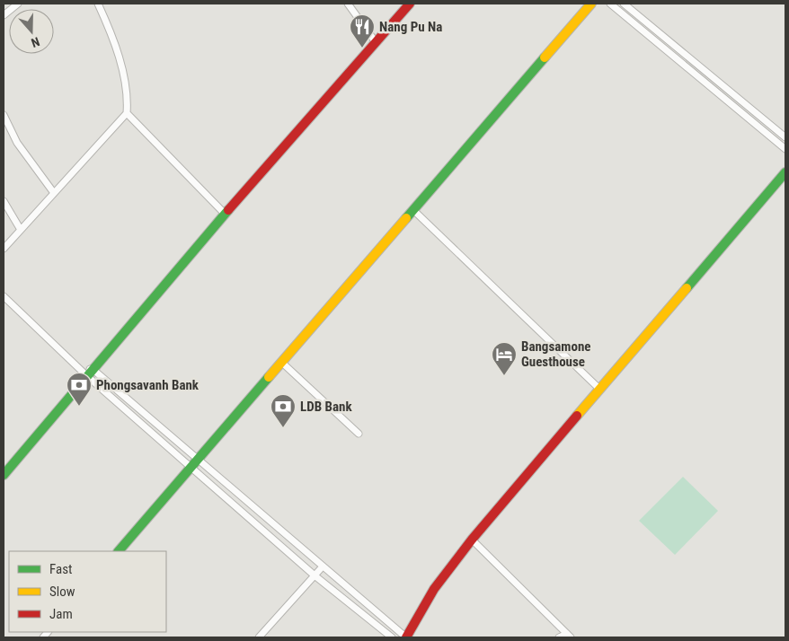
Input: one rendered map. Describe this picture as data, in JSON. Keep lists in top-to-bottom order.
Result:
{
  "places": {
    "restaurant": ["Nang Pu Na"],
    "hotel": ["Bangsamone Guesthouse"],
    "bank": ["Phongsavanh Bank", "LDB Bank"]
  },
  "legend": ["Fast", "Slow", "Jam"],
  "north": "bottom"
}
